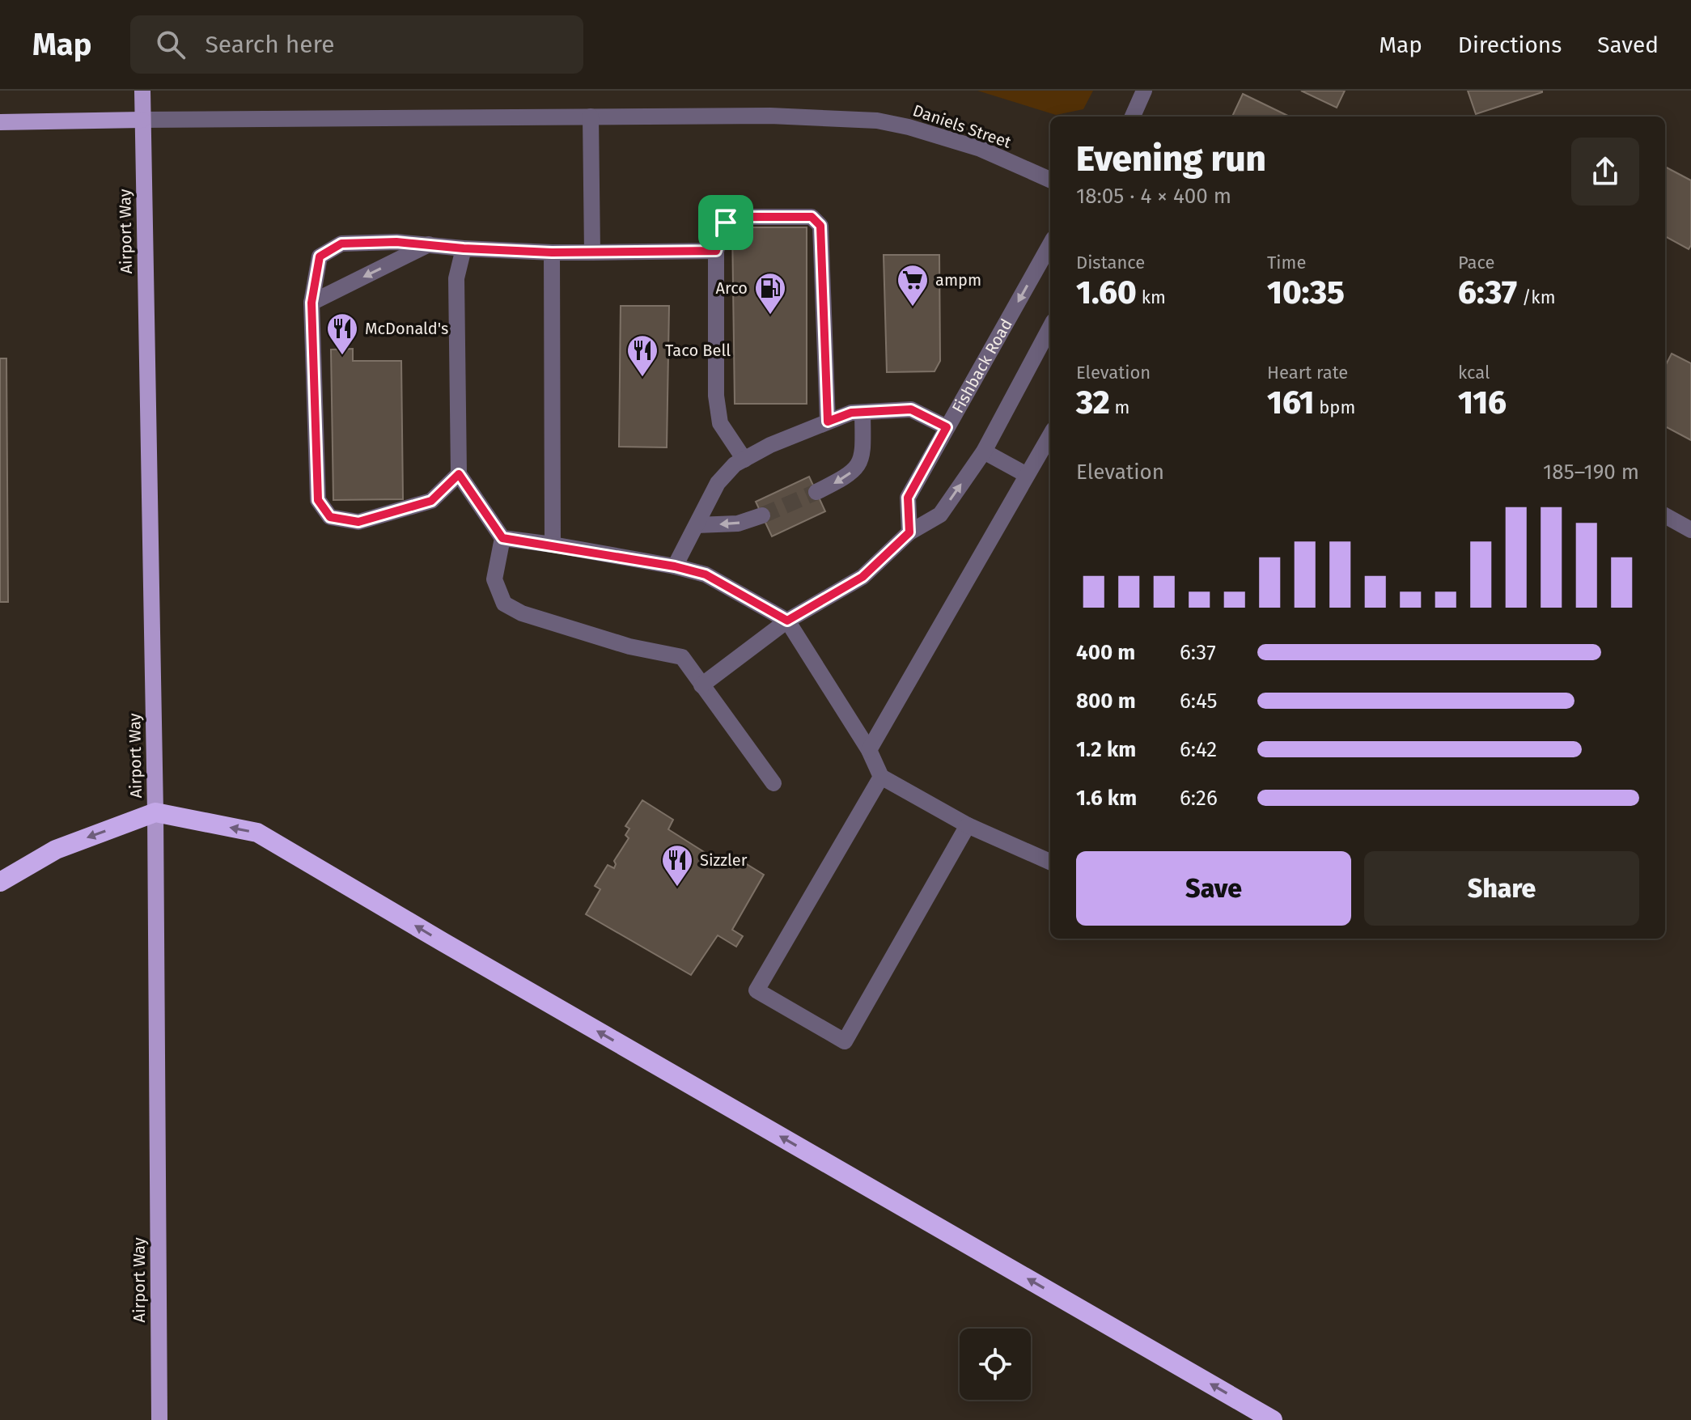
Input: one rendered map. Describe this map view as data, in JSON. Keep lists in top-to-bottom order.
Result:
{
  "streets": {
    "main road": ["Daniels Street", "Airport Way"],
    "street": ["Fishback Road"]
  },
  "crossings": [
    ["Daniels Street", "Airport Way"]
  ],
  "places": {
    "supermarket": ["ampm"],
    "fuel station": ["Arco"],
    "restaurant": ["McDonald's", "Taco Bell", "Sizzler"]
  },
  "page": {
    "header": "Map",
    "search": "Search here",
    "nav": ["Map", "Directions", "Saved"],
    "heading": ["Evening run", "18:05 · 4 × 400 m"],
    "stats": [
      ["Distance", "1.60 km"],
      ["Time", "10:35"],
      ["Pace", "6:37 /km"],
      ["Elevation", "32 m"],
      ["Heart rate", "161 bpm"],
      ["kcal", "116"]
    ],
    "chart": ["Elevation", "185–190 m"],
    "list": [
      {
        "name": "400 m",
        "note": "6:37"
      },
      {
        "name": "800 m",
        "note": "6:45"
      },
      {
        "name": "1.2 km",
        "note": "6:42"
      },
      {
        "name": "1.6 km",
        "note": "6:26"
      }
    ],
    "buttons": ["Save", "Share"]
  }
}
